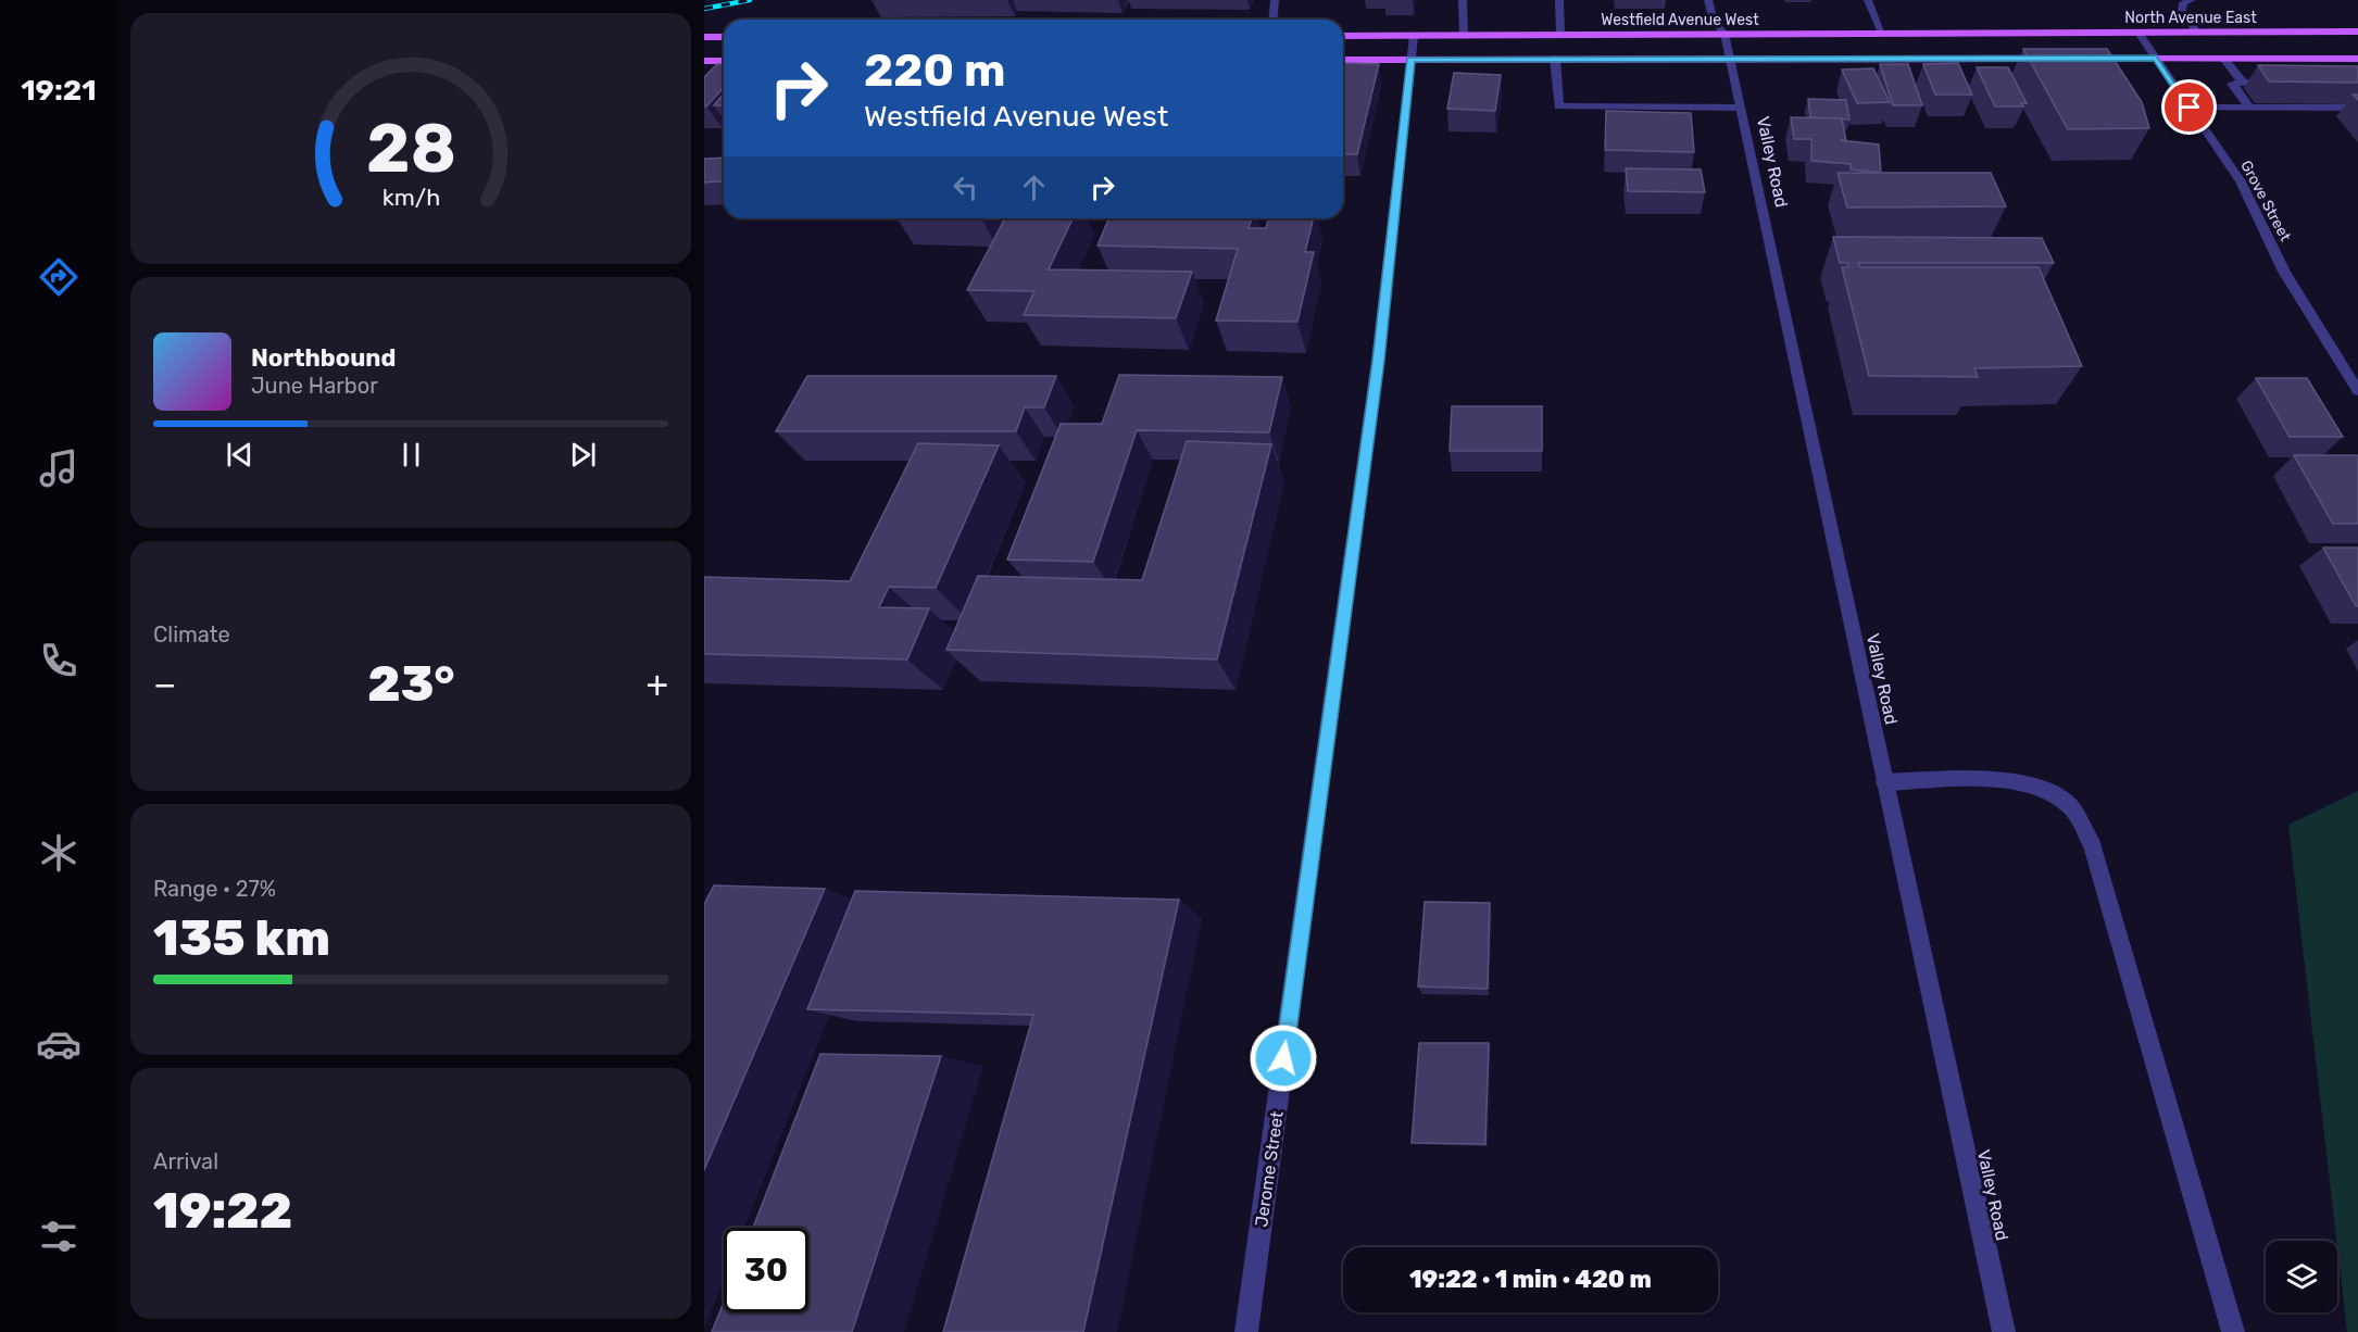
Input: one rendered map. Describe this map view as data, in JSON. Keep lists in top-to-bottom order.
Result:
{
  "streets": {
    "main road": ["North Avenue East", "Westfield Avenue West"],
    "street": ["Valley Road", "Grove Street", "Jerome Street"]
  },
  "crossings": [
    ["North Avenue East", "Westfield Avenue West"],
    ["North Avenue East", "Grove Street"],
    ["Westfield Avenue West", "Valley Road"],
    ["Westfield Avenue West", "Jerome Street"]
  ],
  "page": {
    "tabs": "19:21",
    "turn": ["220 m", "Westfield Avenue West"],
    "song": ["Northbound", "June Harbor"],
    "tile": [
      "Climate",
      ["Range · 27%", "135 km"],
      ["Arrival", "19:22"]
    ],
    "heat": ["−", "23°", "+"],
    "limit": "30",
    "trip": "19:22 · 1 min · 420 m",
    "gauge": ["28", "km/h"]
  }
}
